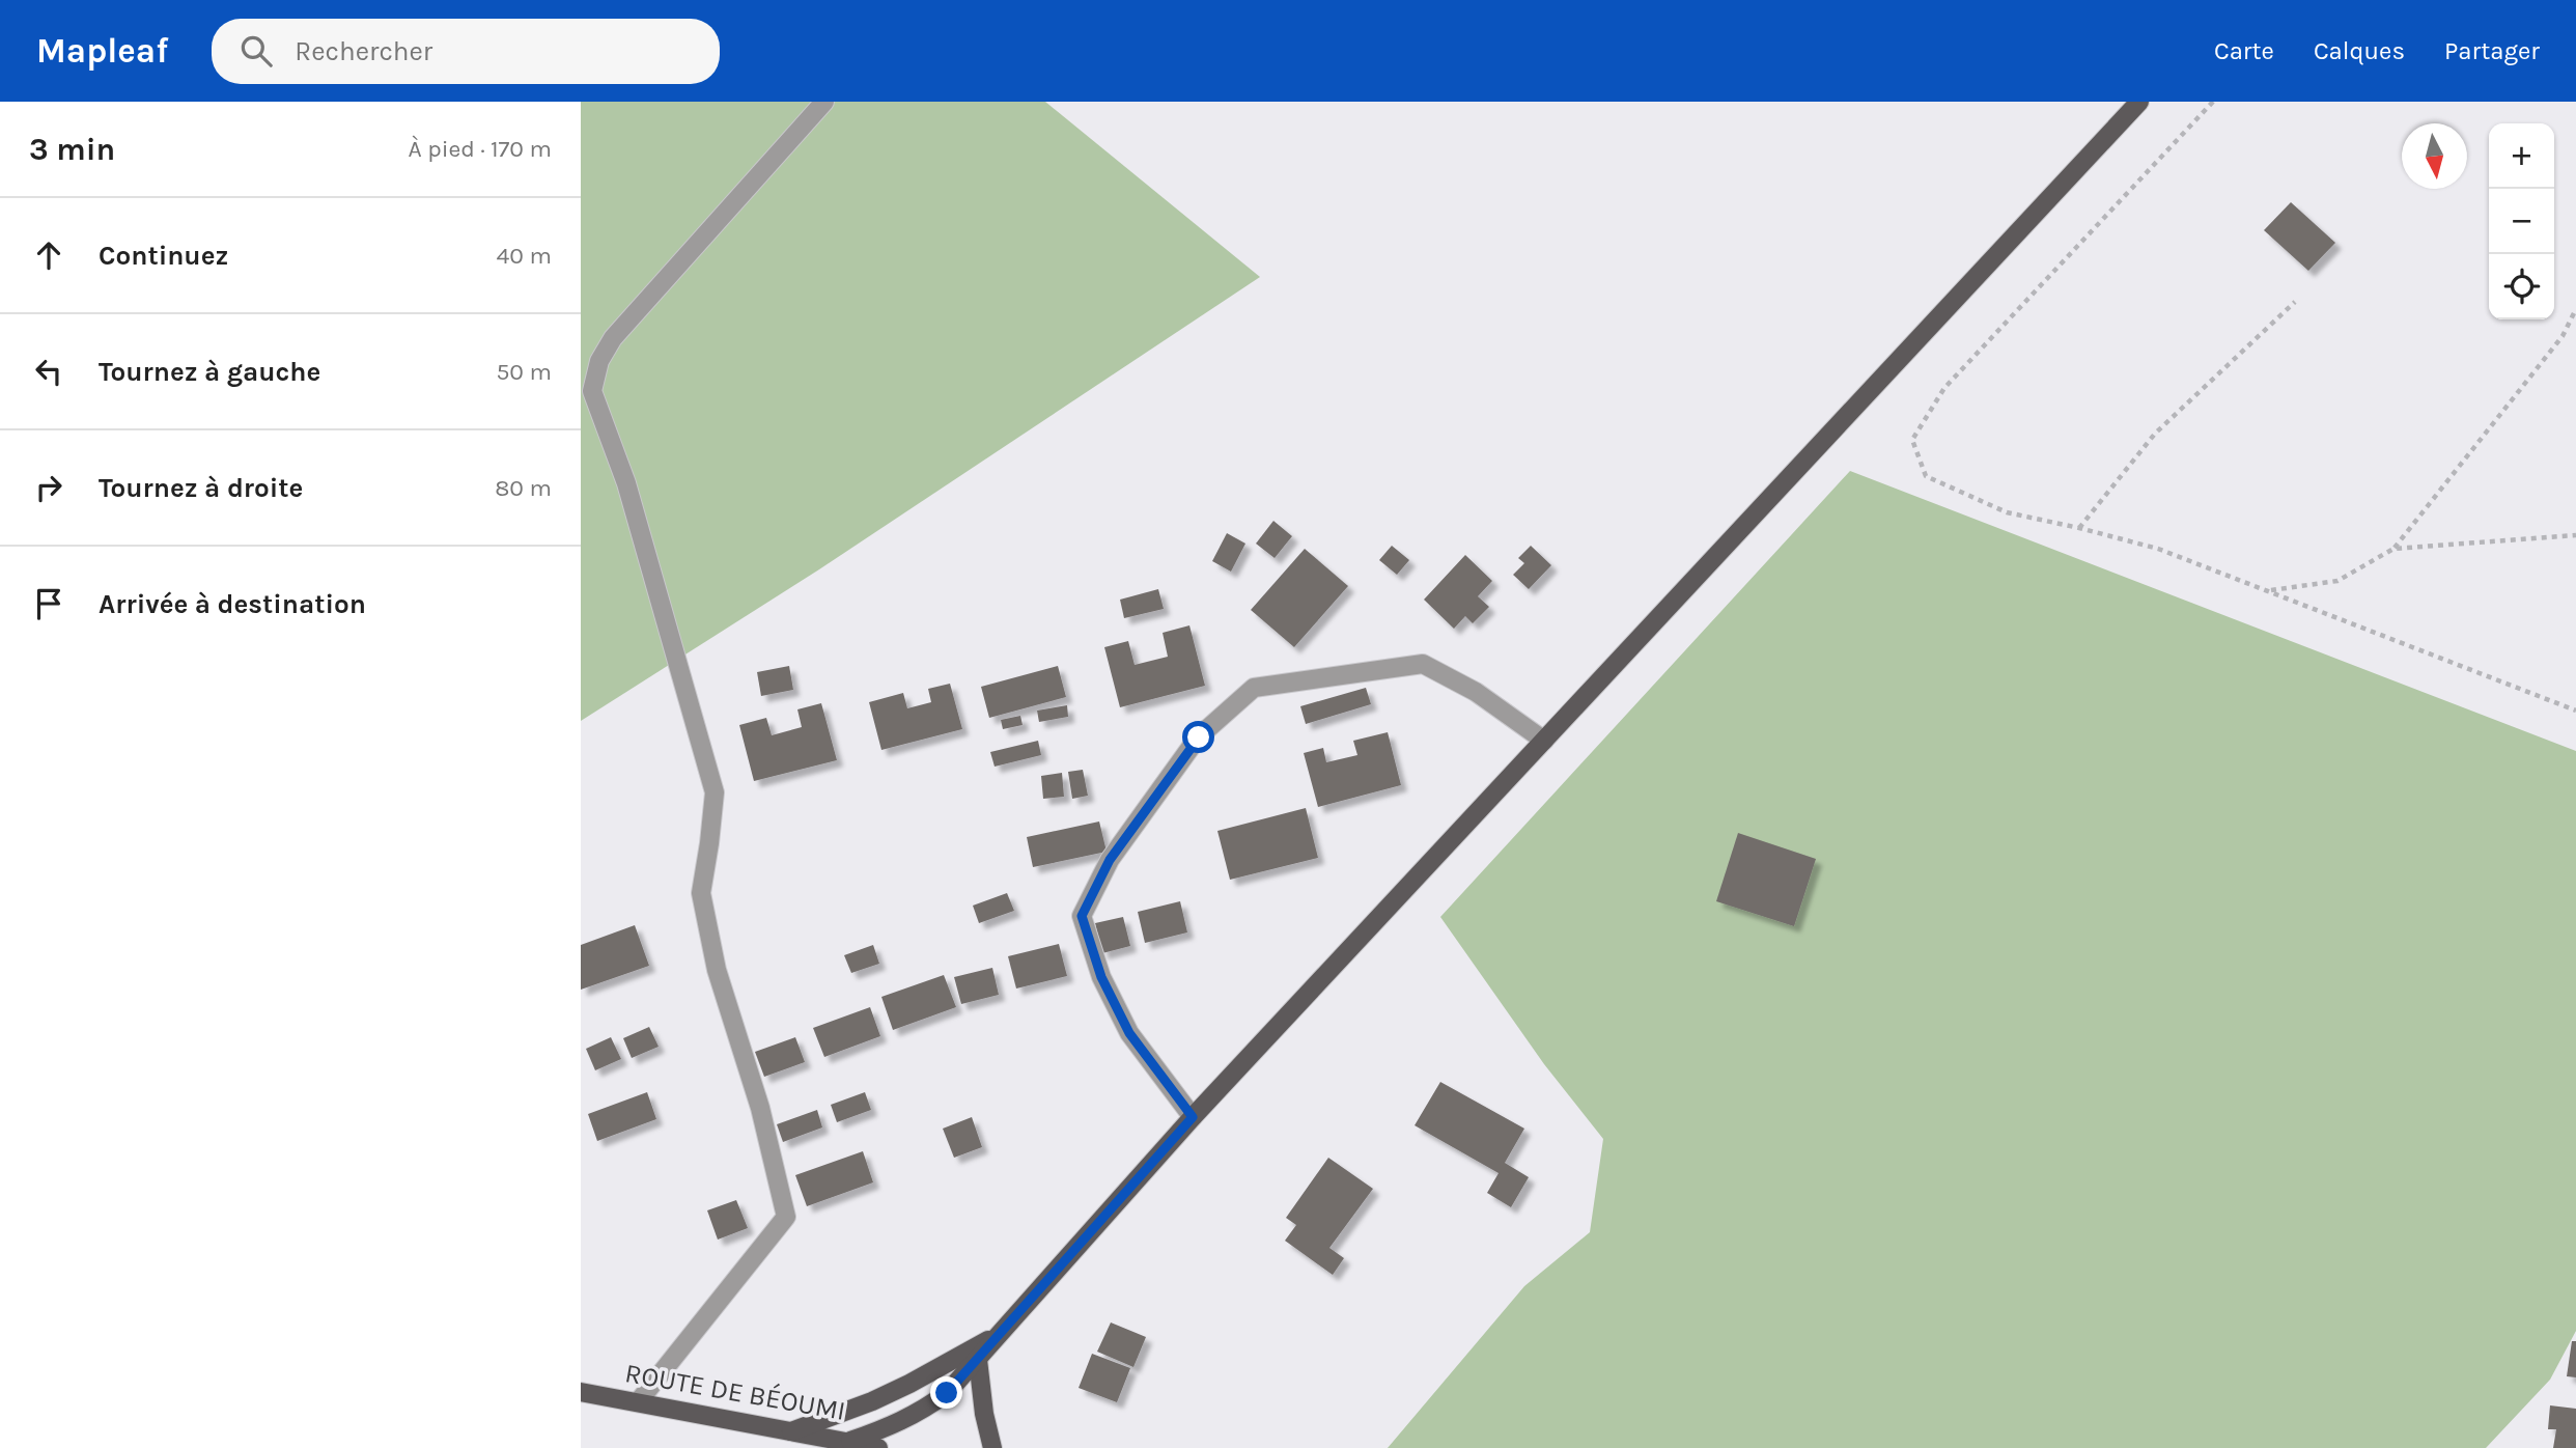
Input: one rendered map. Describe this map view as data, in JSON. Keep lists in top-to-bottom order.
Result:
{
  "streets": {
    "main road": ["ROUTE DE BÉOUMI"]
  },
  "north": "bottom",
  "page": {
    "header": "Mapleaf",
    "search": "Rechercher",
    "nav": ["Carte", "Calques", "Partager"],
    "heading": ["3 min", "À pied · 170 m"],
    "map_buttons": ["+", "−"],
    "list": [
      ["Continuez", "40 m"],
      ["Tournez à gauche", "50 m"],
      ["Tournez à droite", "80 m"],
      "Arrivée à destination"
    ]
  }
}
